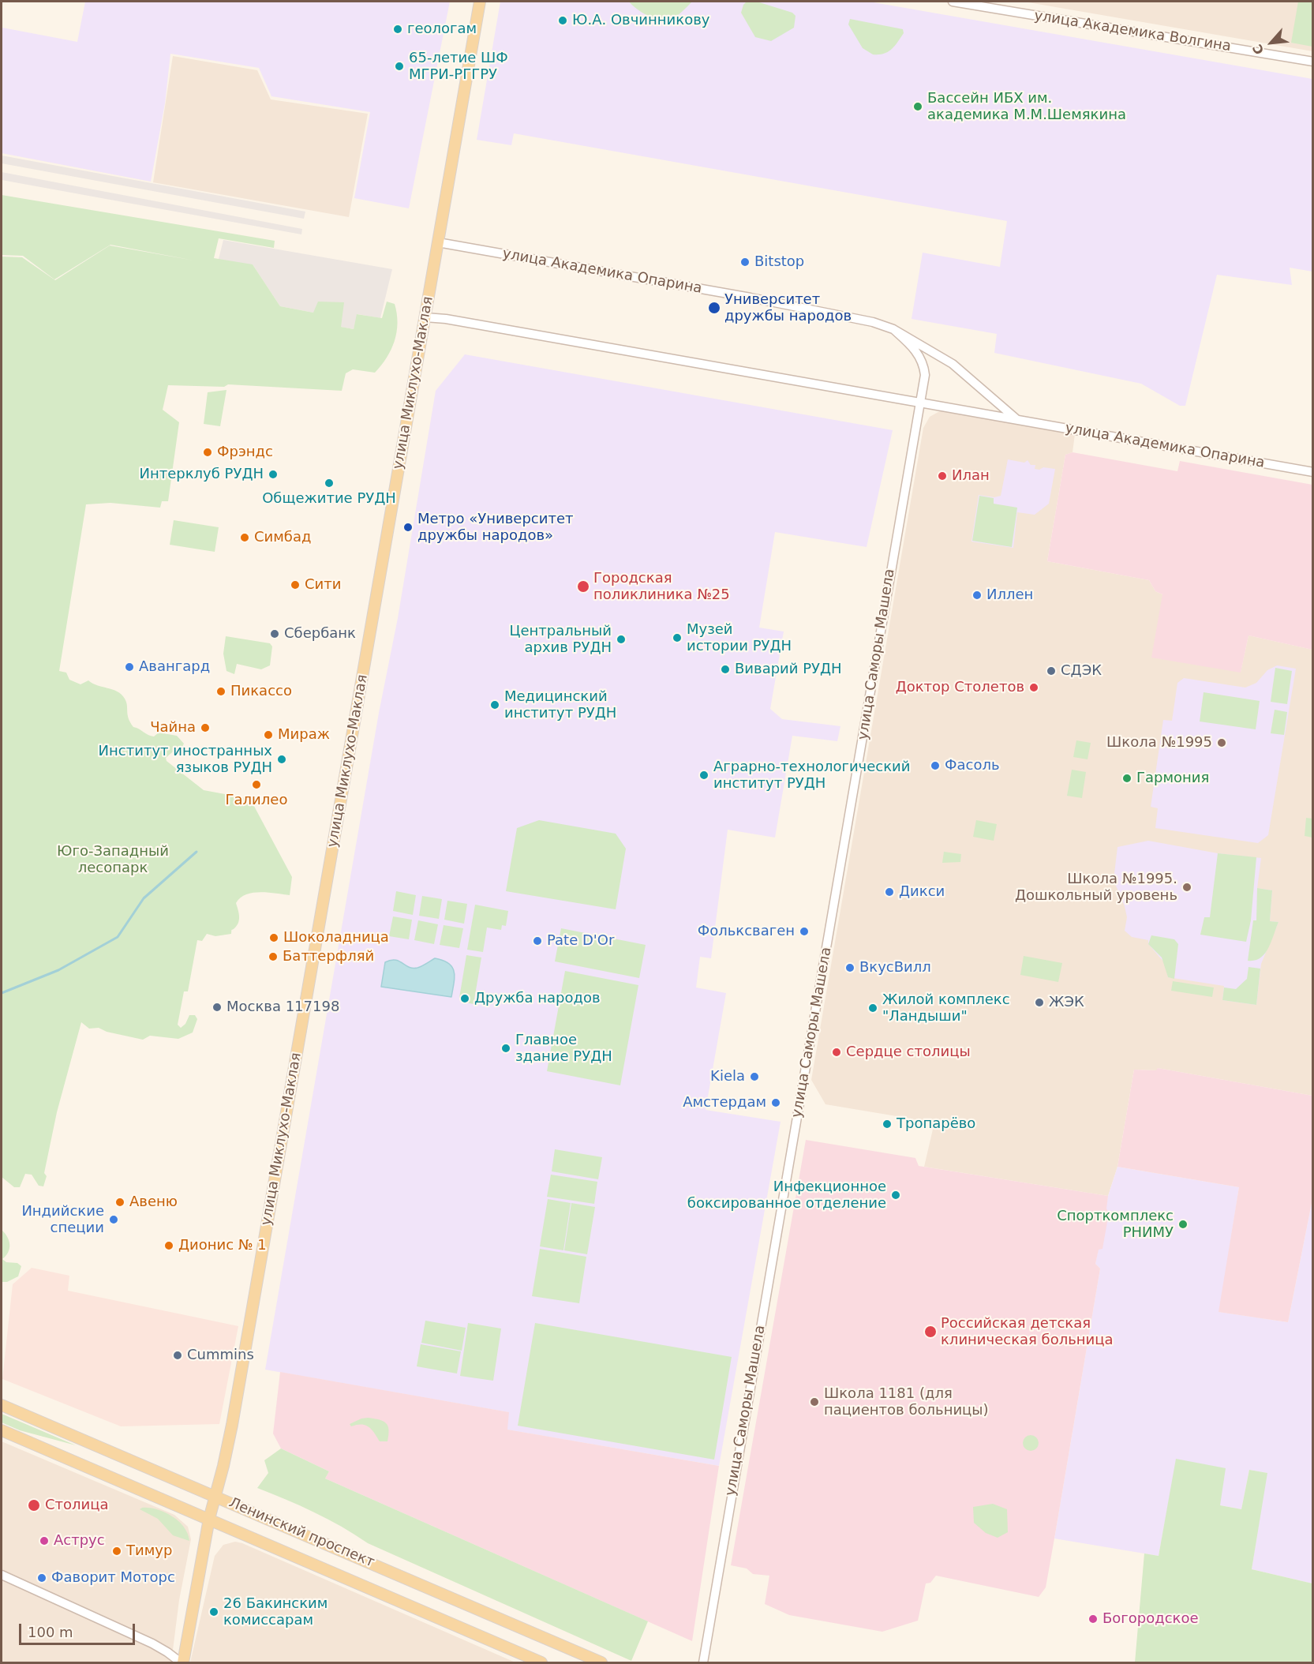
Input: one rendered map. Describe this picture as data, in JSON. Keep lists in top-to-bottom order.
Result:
{
  "streets": {
    "main road": ["улица Миклухо-Маклая", "Ленинский проспект"],
    "street": ["улица Академика Волгина", "улица Академика Опарина", "улица Саморы Машела"]
  },
  "crossings": [
    ["улица Академика Опарина", "улица Миклухо-Маклая"],
    ["улица Академика Опарина", "улица Саморы Машела"],
    ["улица Миклухо-Маклая", "Ленинский проспект"]
  ],
  "parks": ["Юго-Западный лесопарк"],
  "places": [
    "Ю.А. Овчинникову",
    "геологам",
    "65-летие ШФ МГРИ-РГГРУ",
    "Бассейн ИБХ им. академика М.М.Шемякина",
    "Bitstop",
    "Университет дружбы народов",
    "Фрэндс",
    "Интерклуб РУДН",
    "Илан",
    "Общежитие РУДН",
    "Метро «Университет дружбы народов»",
    "Симбад",
    "Сити",
    "Городская поликлиника №25",
    "Иллен",
    "Сбербанк",
    "Музей истории РУДН",
    "Центральный архив РУДН",
    "Авангард",
    "Виварий РУДН",
    "СДЭК",
    "Доктор Столетов",
    "Пикассо",
    "Медицинский институт РУДН",
    "Чайна",
    "Мираж",
    "Школа №1995",
    "Институт иностранных языков РУДН",
    "Фасоль",
    "Аграрно-технологический институт РУДН",
    "Гармония",
    "Галилео",
    "Школа №1995. Дошкольный уровень",
    "Дикси",
    "Фольксваген",
    "Шоколадница",
    "Pate D'Or",
    "Баттерфляй",
    "ВкусВилл",
    "Дружба народов",
    "ЖЭК",
    "Москва 117198",
    "Жилой комплекс \"Ландыши\"",
    "Главное здание РУДН",
    "Сердце столицы",
    "Kiela",
    "Амстердам",
    "Тропарёво",
    "Инфекционное боксированное отделение",
    "Авеню",
    "Индийские специи",
    "Спорткомплекс РНИМУ",
    "Дионис № 1",
    "Российская детская клиническая больница",
    "Cummins",
    "Школа 1181 (для пациентов больницы)",
    "Столица",
    "Аструс",
    "Тимур",
    "Фаворит Моторс",
    "26 Бакинским комиссарам",
    "Богородское"
  ],
  "scale_bar": "100 m",
  "north": "bottom left"
}
